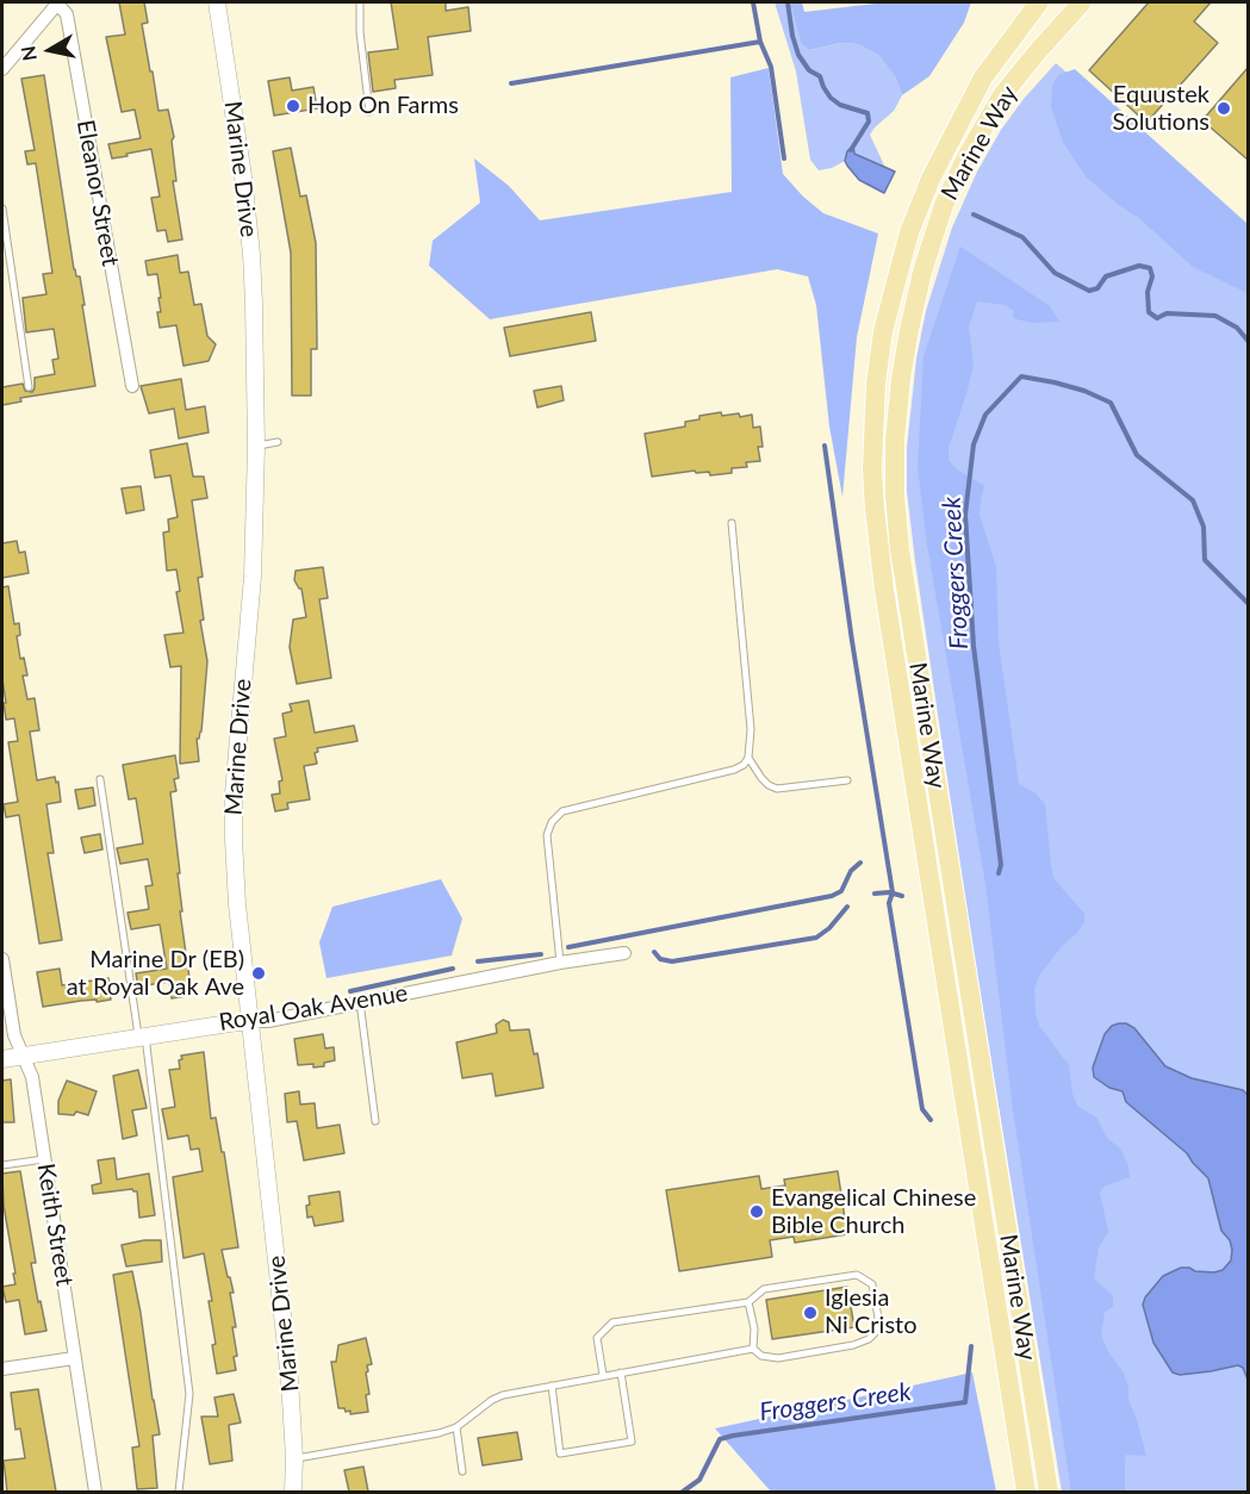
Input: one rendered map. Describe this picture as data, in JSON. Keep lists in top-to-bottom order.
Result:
{
  "streets": {
    "main road": ["Marine Way"],
    "street": [
      "Marine Drive",
      "Eleanor Street",
      "Royal Oak Avenue",
      "Keith Street"
    ]
  },
  "crossings": [
    ["Marine Drive", "Royal Oak Avenue"],
    ["Royal Oak Avenue", "Keith Street"]
  ],
  "water": ["Froggers Creek"],
  "places": [
    "Hop On Farms",
    "Equustek Solutions",
    "Marine Dr (EB) at Royal Oak Ave",
    "Evangelical Chinese Bible Church",
    "Iglesia Ni Cristo"
  ],
  "north": "left"
}
